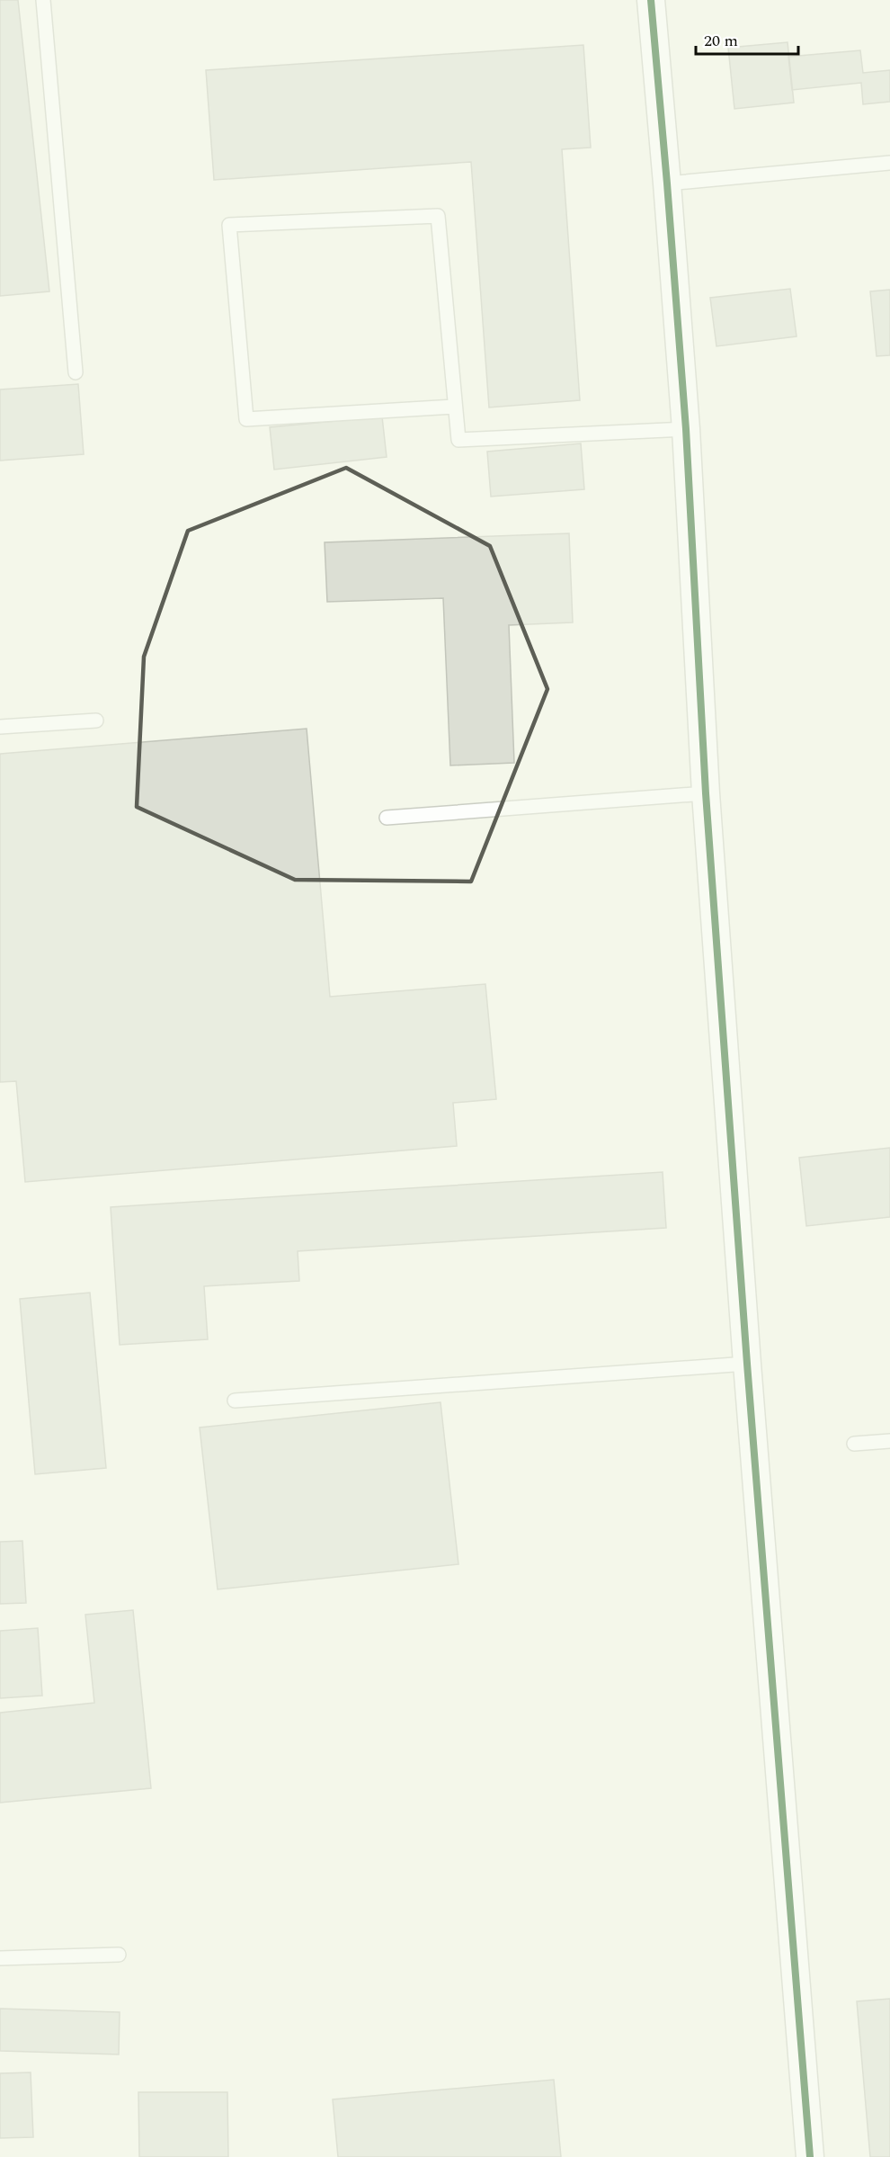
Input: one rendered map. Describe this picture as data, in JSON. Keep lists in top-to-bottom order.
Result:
{
  "scale_bar": "20 m"
}
